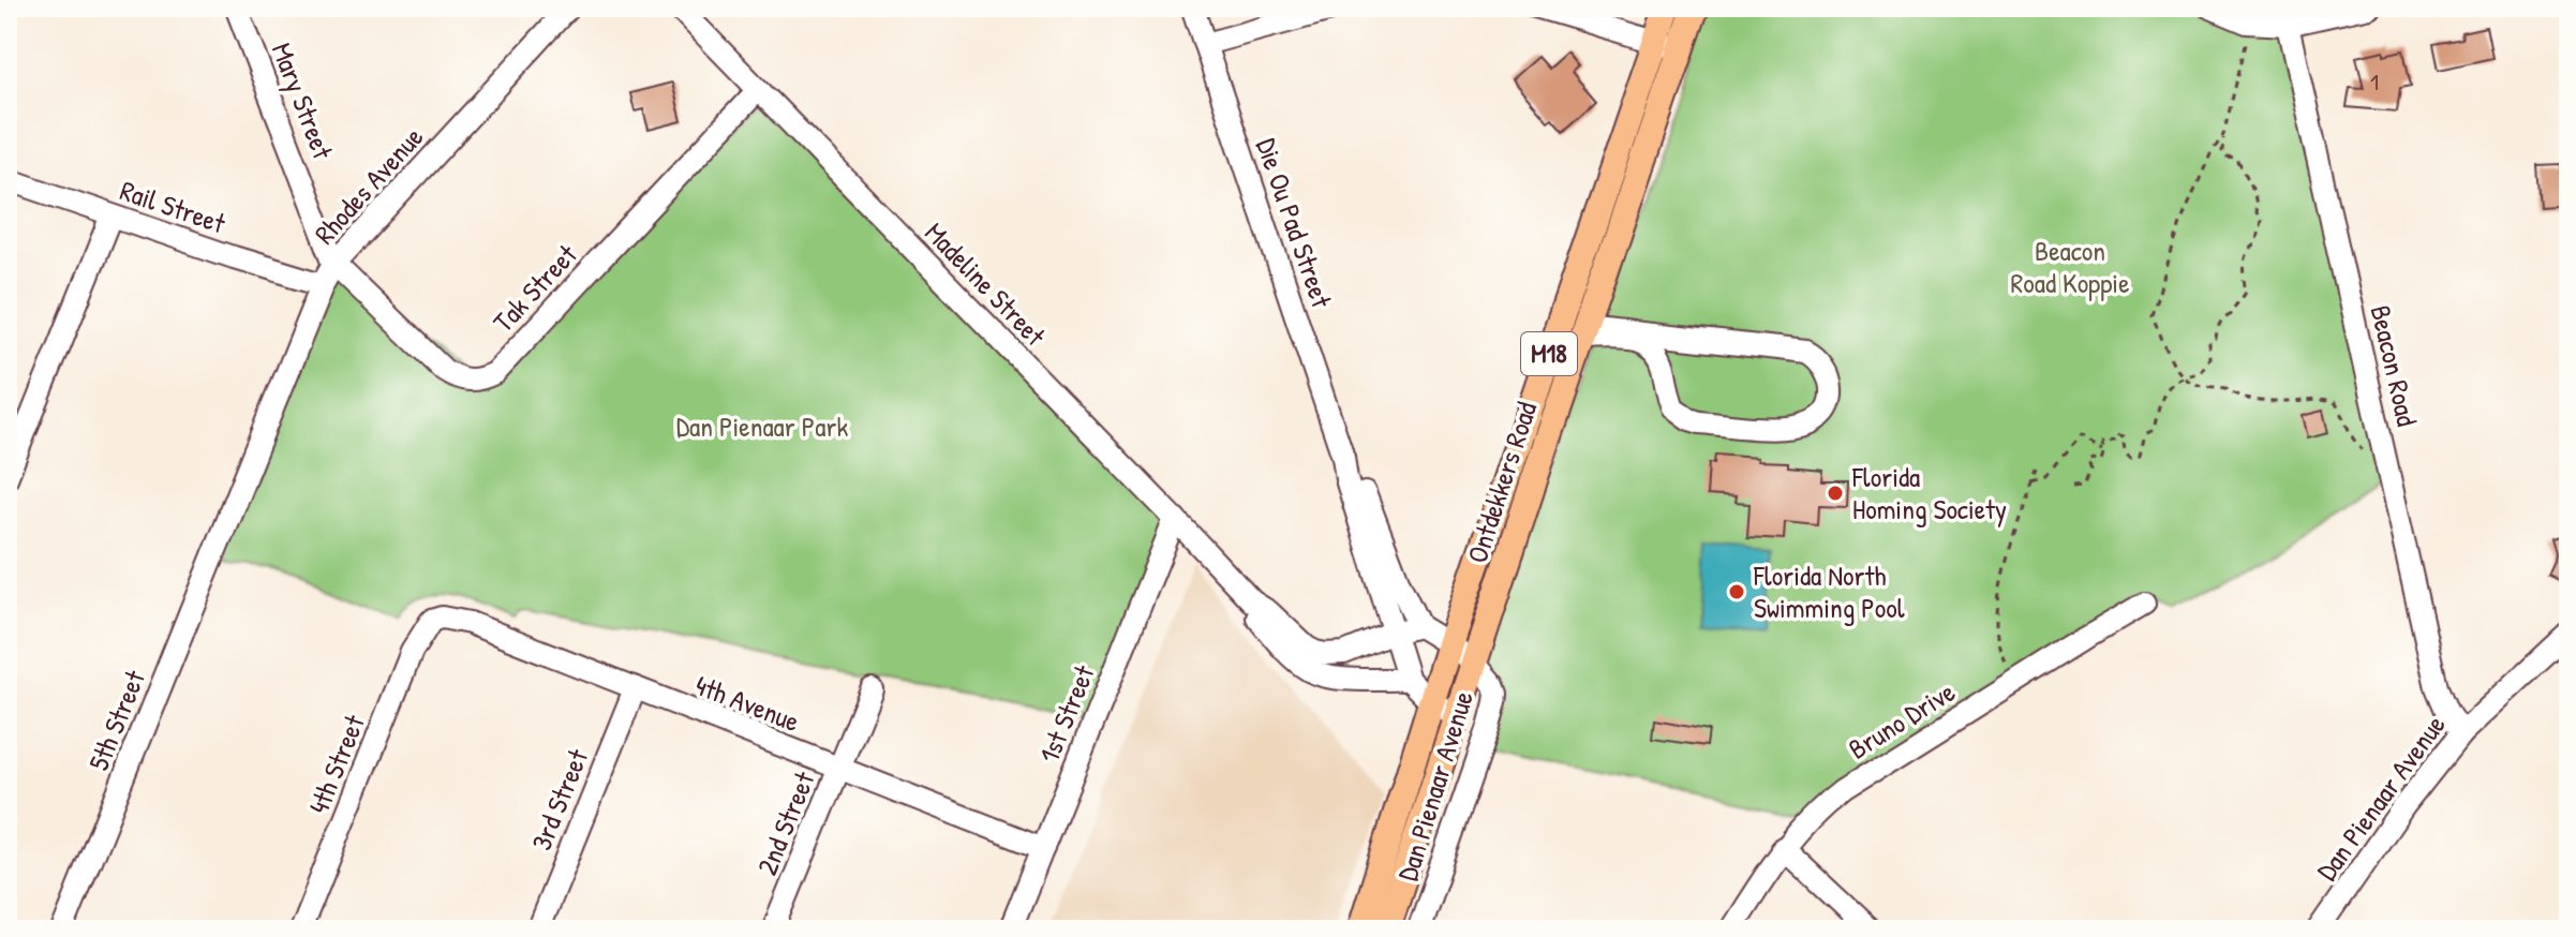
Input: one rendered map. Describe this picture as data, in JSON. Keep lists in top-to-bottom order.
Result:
{
  "streets": {
    "main road": ["M18", "Ontdekkers Road"],
    "street": [
      "Mary Street",
      "Rhodes Avenue",
      "Rail Street",
      "Die Ou Pad Street",
      "Madeline Street",
      "Tak Street",
      "Beacon Road",
      "4th Avenue",
      "1st Street",
      "5th Street",
      "Bruno Drive",
      "4th Street",
      "Dan Pienaar Avenue",
      "3rd Street",
      "2nd Street"
    ]
  },
  "crossings": [
    ["Mary Street", "Rhodes Avenue"],
    ["Mary Street", "Tak Street"],
    ["Rhodes Avenue", "Rail Street"],
    ["Rhodes Avenue", "Tak Street"],
    ["Rhodes Avenue", "5th Street"],
    ["Die Ou Pad Street", "Madeline Street"],
    ["Die Ou Pad Street", "Ontdekkers Road"],
    ["Madeline Street", "Tak Street"],
    ["Madeline Street", "1st Street"],
    ["Beacon Road", "Dan Pienaar Avenue"],
    ["Ontdekkers Road", "Dan Pienaar Avenue"],
    ["4th Avenue", "1st Street"],
    ["4th Avenue", "4th Street"],
    ["4th Avenue", "3rd Street"],
    ["4th Avenue", "2nd Street"]
  ],
  "parks": ["Beacon Road Koppie", "Dan Pienaar Park"],
  "places": ["Florida Homing Society", "Florida North Swimming Pool"],
  "house_numbers": ["1"]
}
